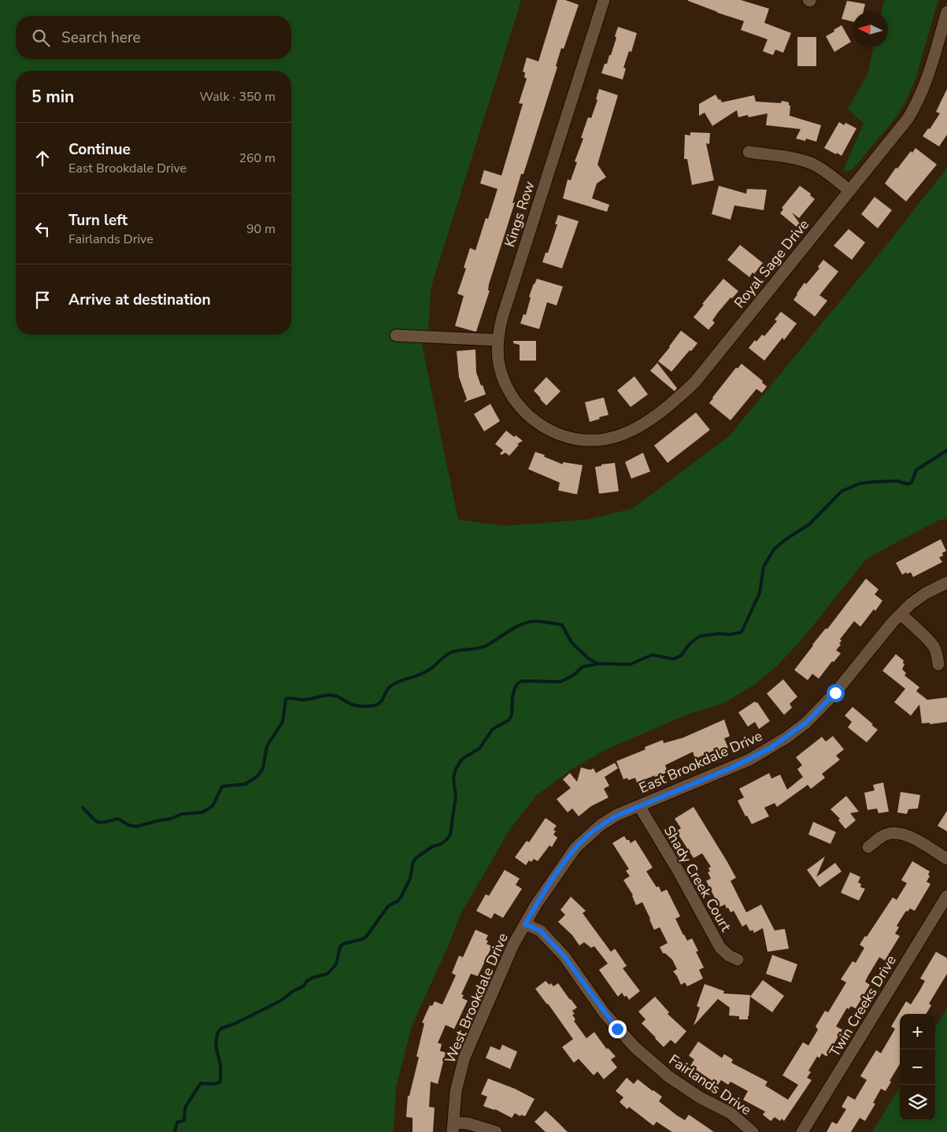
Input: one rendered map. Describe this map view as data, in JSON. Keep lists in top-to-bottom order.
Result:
{
  "streets": {
    "street": [
      "Kings Row",
      "Royal Sage Drive",
      "East Brookdale Drive",
      "Shady Creek Court",
      "West Brookdale Drive",
      "Twin Creeks Drive",
      "Fairlands Drive"
    ]
  },
  "crossings": [
    ["Kings Row", "Royal Sage Drive"],
    ["East Brookdale Drive", "Shady Creek Court"],
    ["East Brookdale Drive", "West Brookdale Drive"],
    ["East Brookdale Drive", "Fairlands Drive"],
    ["West Brookdale Drive", "Fairlands Drive"]
  ],
  "north": "left",
  "page": {
    "search": "Search here",
    "heading": ["5 min", "Walk · 350 m"],
    "list": [
      ["Continue", "East Brookdale Drive", "260 m"],
      ["Turn left", "Fairlands Drive", "90 m"],
      "Arrive at destination"
    ],
    "map_buttons": ["+", "−"]
  }
}
